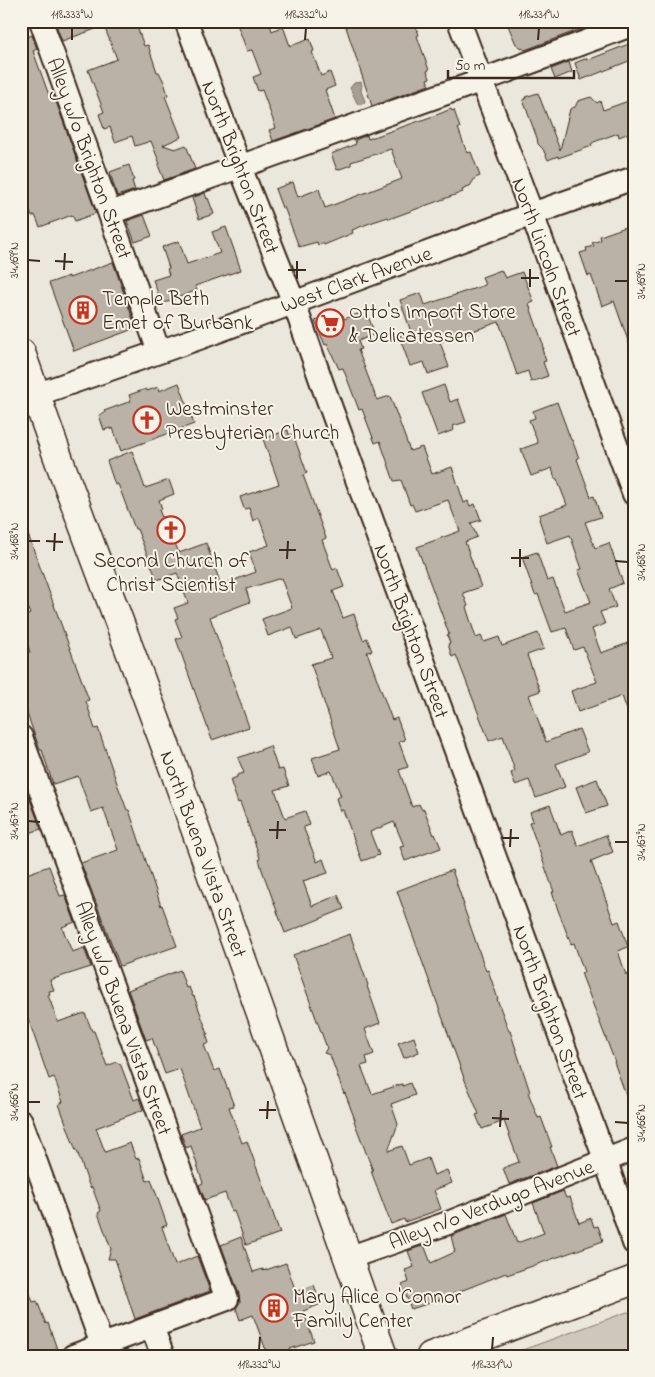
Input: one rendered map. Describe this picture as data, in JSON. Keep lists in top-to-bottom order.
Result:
{
  "streets": {
    "main road": ["North Buena Vista Street"],
    "street": [
      "Alley w/o Brighton Street",
      "North Brighton Street",
      "North Lincoln Street",
      "West Clark Avenue",
      "Alley w/o Buena Vista Street",
      "Alley n/o Verdugo Avenue"
    ]
  },
  "crossings": [
    ["Alley w/o Brighton Street", "West Clark Avenue"],
    ["North Brighton Street", "West Clark Avenue"],
    ["North Brighton Street", "Alley n/o Verdugo Avenue"],
    ["North Lincoln Street", "West Clark Avenue"],
    ["West Clark Avenue", "North Buena Vista Street"],
    ["North Buena Vista Street", "Alley n/o Verdugo Avenue"]
  ],
  "places": {
    "building": ["Temple Beth Emet of Burbank", "Mary Alice O'Connor Family Center"],
    "supermarket": ["Otto's Import Store & Delicatessen"],
    "church": ["Westminster Presbyterian Church", "Second Church of Christ Scientist"]
  },
  "scale_bar": "50 m",
  "coordinates": [
    "118.333°W",
    "118.332°W",
    "118.331°W",
    "34.169°N",
    "34.168°N",
    "34.167°N",
    "34.166°N"
  ]
}
